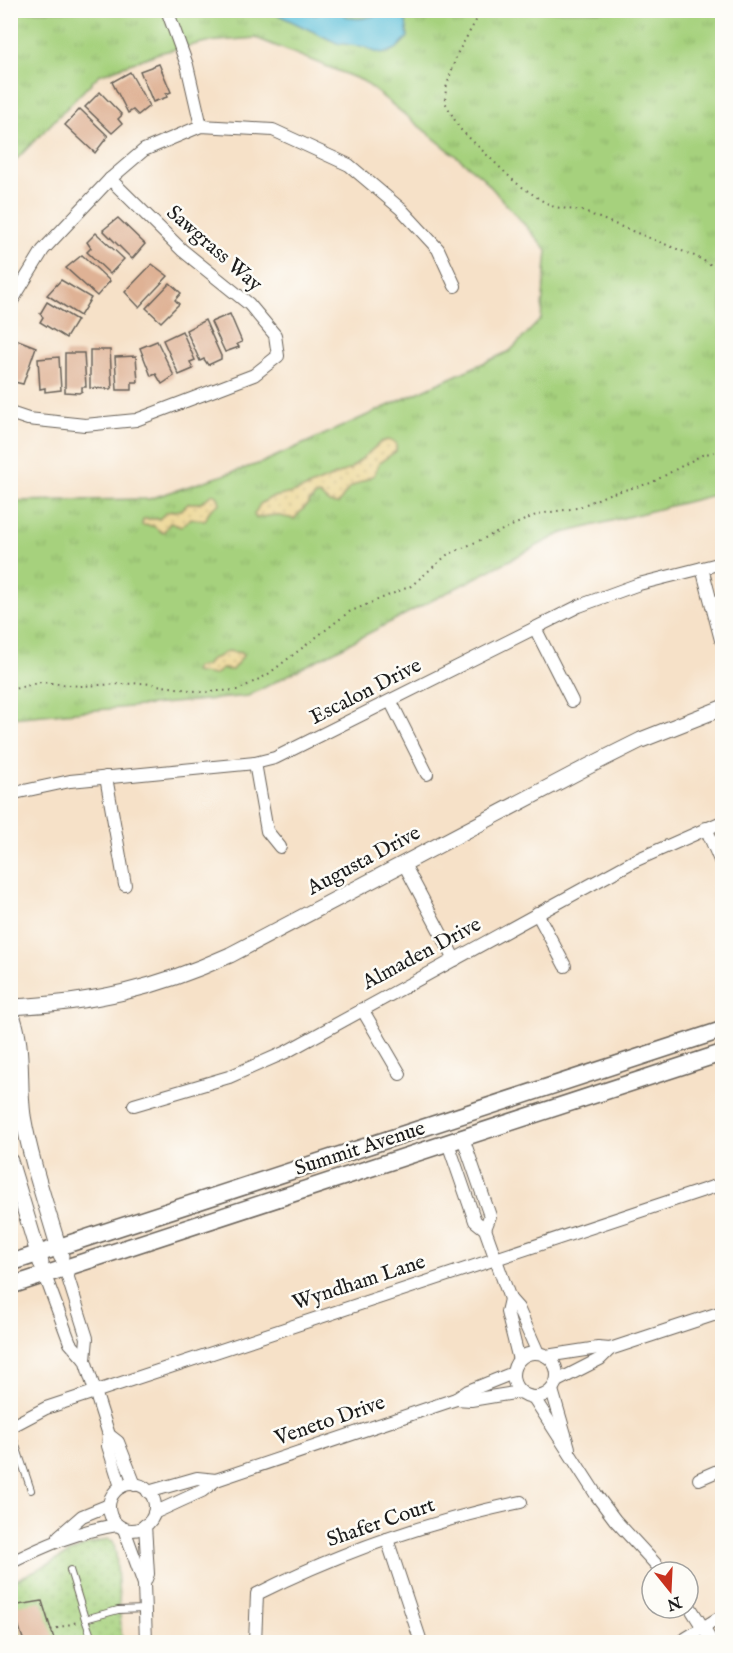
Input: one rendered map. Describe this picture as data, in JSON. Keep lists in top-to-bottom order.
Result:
{
  "streets": {
    "main road": ["Summit Avenue"],
    "street": [
      "Sawgrass Way",
      "Escalon Drive",
      "Augusta Drive",
      "Almaden Drive",
      "Wyndham Lane",
      "Veneto Drive",
      "Shafer Court"
    ]
  },
  "north": "bottom"
}
